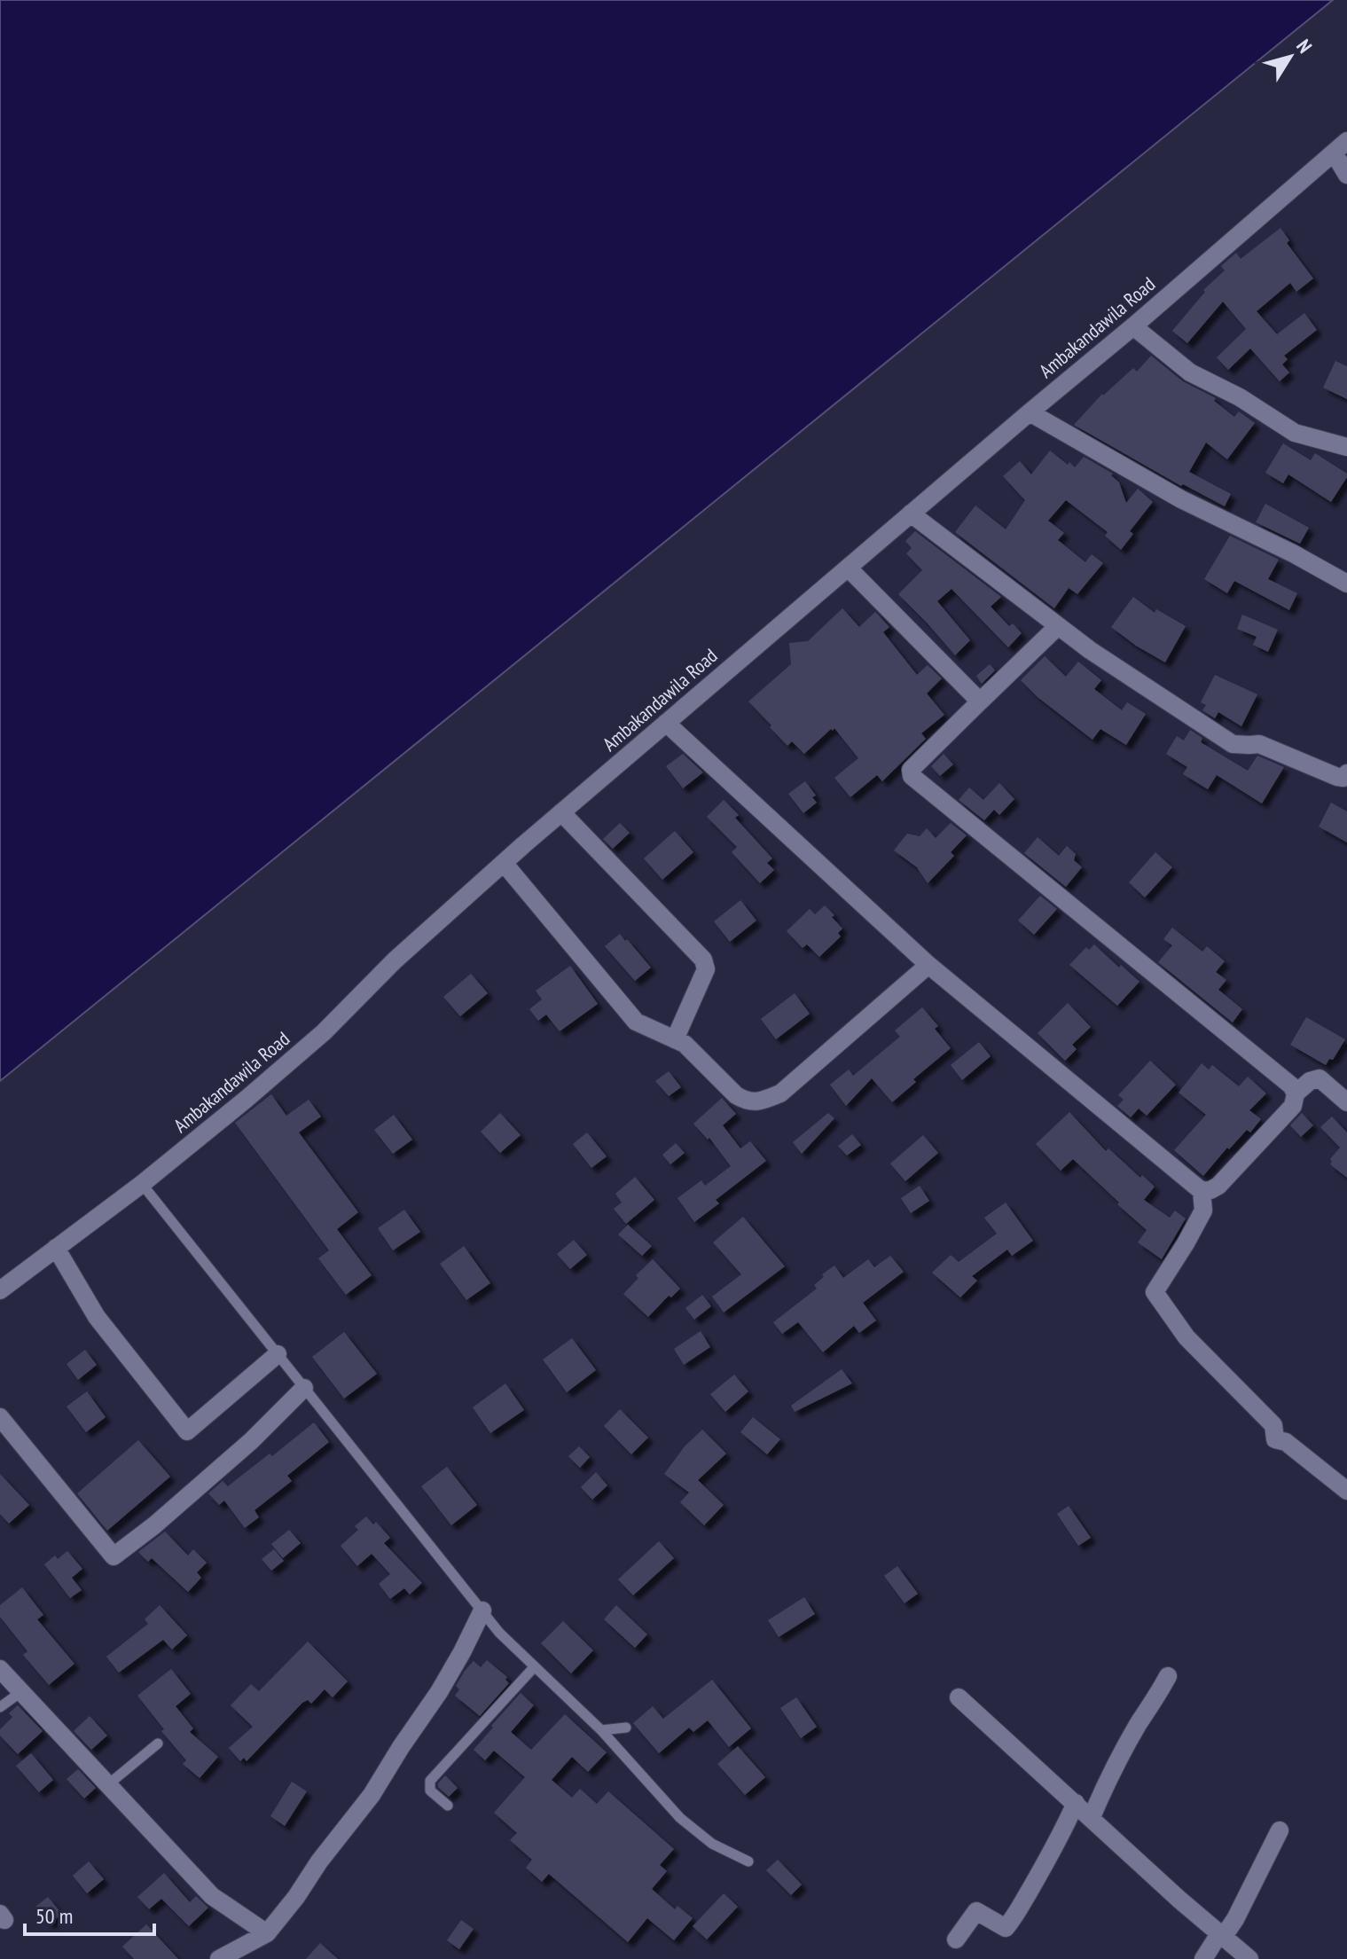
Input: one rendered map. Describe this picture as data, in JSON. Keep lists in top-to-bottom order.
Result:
{
  "streets": {
    "street": ["Ambakandawila Road"]
  },
  "scale_bar": "50 m",
  "north": "top right"
}
